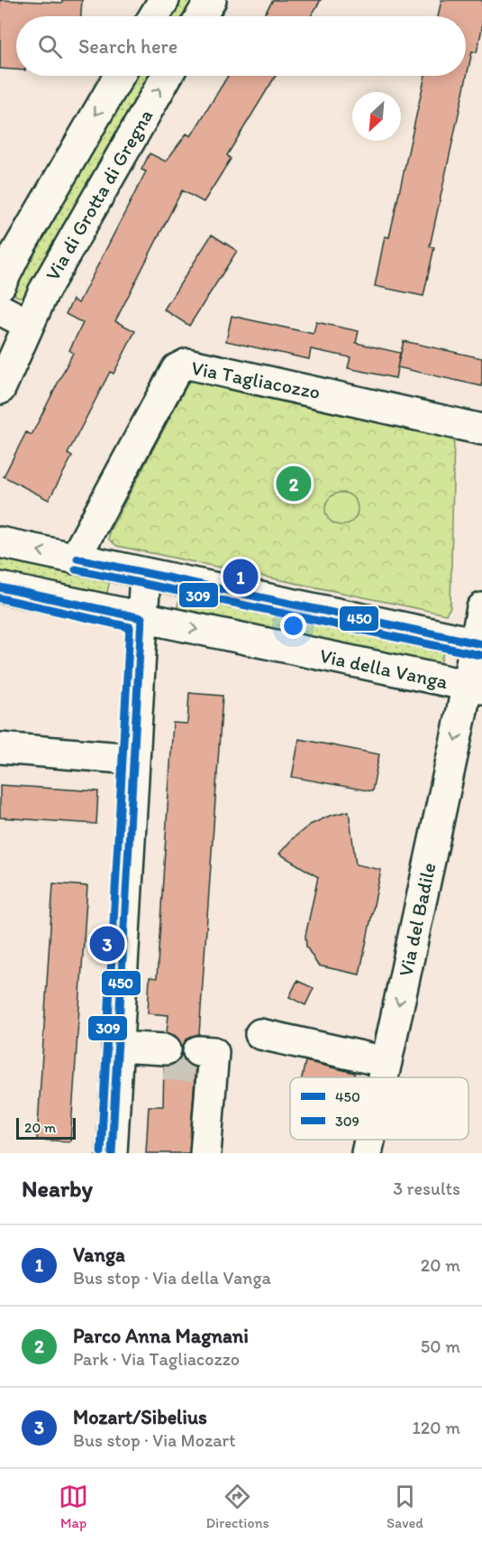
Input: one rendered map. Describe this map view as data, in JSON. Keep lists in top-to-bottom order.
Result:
{
  "streets": {
    "street": [
      "Via di Grotta di Gregna",
      "Via Tagliacozzo",
      "Via della Vanga",
      "Via del Badile"
    ]
  },
  "crossings": [
    ["Via della Vanga", "Via del Badile"]
  ],
  "one_way": ["Via del Badile"],
  "lines": ["transit line 450", "transit line 309"],
  "legend": ["450", "309"],
  "scale_bar": "20 m",
  "north": "bottom left",
  "page": {
    "search": "Search here",
    "pins": ["2", "1", "3"],
    "scale": "20 m",
    "heading": ["Nearby", "3 results"],
    "list": [
      {
        "mark": "1",
        "name": "Vanga",
        "note": "Bus stop · Via della Vanga",
        "value": "20 m"
      },
      {
        "mark": "2",
        "name": "Parco Anna Magnani",
        "note": "Park · Via Tagliacozzo",
        "value": "50 m"
      },
      {
        "mark": "3",
        "name": "Mozart/Sibelius",
        "note": "Bus stop · Via Mozart",
        "value": "120 m"
      }
    ],
    "nav": ["Map", "Directions", "Saved"]
  }
}
